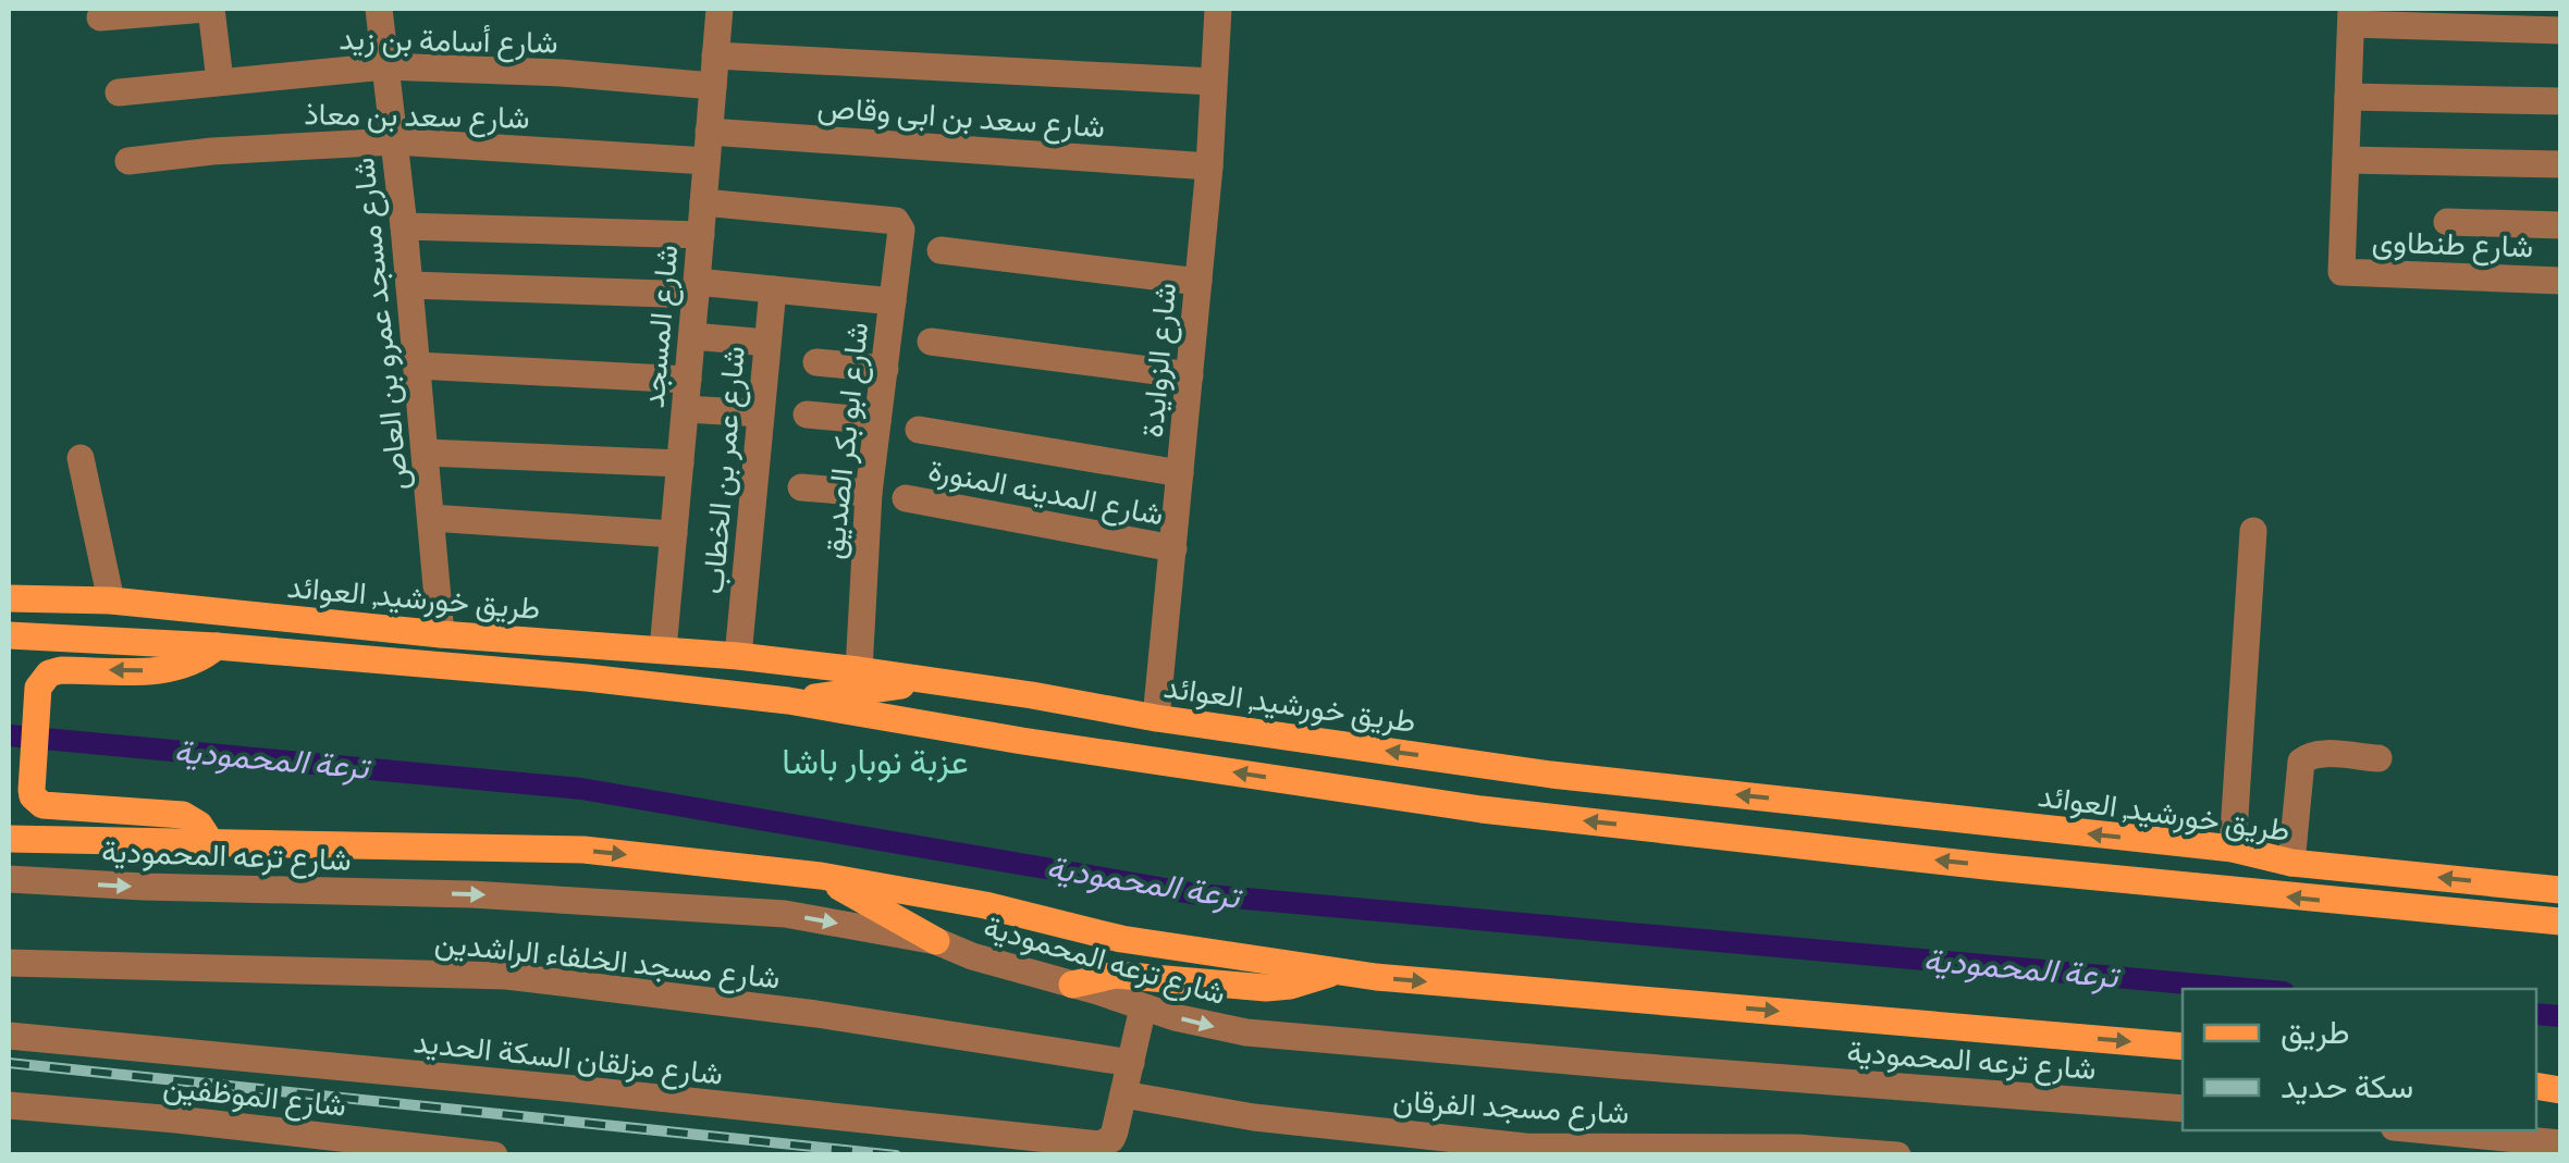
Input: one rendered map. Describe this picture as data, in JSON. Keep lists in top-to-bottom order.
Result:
{
  "streets": {
    "main road": ["طريق خورشيد, العوائد"],
    "street": [
      "شارع أسامة بن زيد",
      "شارع سعد بن معاذ",
      "شارع سعد بن ابى وقاص",
      "شارع طنطاوى",
      "شارع مسجد عمرو بن العاص",
      "شارع المسجد",
      "شارع الزوايدة",
      "شارع ابو بكر الصديق",
      "شارع عمر بن الخطاب",
      "شارع المدينه المنورة",
      "شارع ترعه المحمودية",
      "شارع مسجد الخلفاء الراشدين",
      "شارع مزلقان السكة الحديد",
      "شارع الموظفين",
      "شارع مسجد الفرقان"
    ]
  },
  "crossings": [
    ["شارع أسامة بن زيد", "شارع مسجد عمرو بن العاص"],
    ["شارع أسامة بن زيد", "شارع المسجد"],
    ["شارع سعد بن معاذ", "شارع مسجد عمرو بن العاص"],
    ["شارع سعد بن معاذ", "شارع المسجد"],
    ["شارع سعد بن ابى وقاص", "شارع المسجد"],
    ["شارع سعد بن ابى وقاص", "شارع الزوايدة"],
    ["شارع مسجد عمرو بن العاص", "طريق خورشيد, العوائد"],
    ["شارع المسجد", "شارع ابو بكر الصديق"],
    ["شارع المسجد", "طريق خورشيد, العوائد"],
    ["شارع الزوايدة", "شارع المدينه المنورة"],
    ["شارع الزوايدة", "طريق خورشيد, العوائد"],
    ["شارع ابو بكر الصديق", "طريق خورشيد, العوائد"],
    ["شارع عمر بن الخطاب", "طريق خورشيد, العوائد"],
    ["شارع مزلقان السكة الحديد", "شارع مسجد الفرقان"]
  ],
  "one_way": ["شارع ترعه المحمودية"],
  "districts": ["عزبة نوبار باشا"],
  "water": ["ترعة المحمودية"],
  "legend": ["طريق", "سكة حديد"]
}
